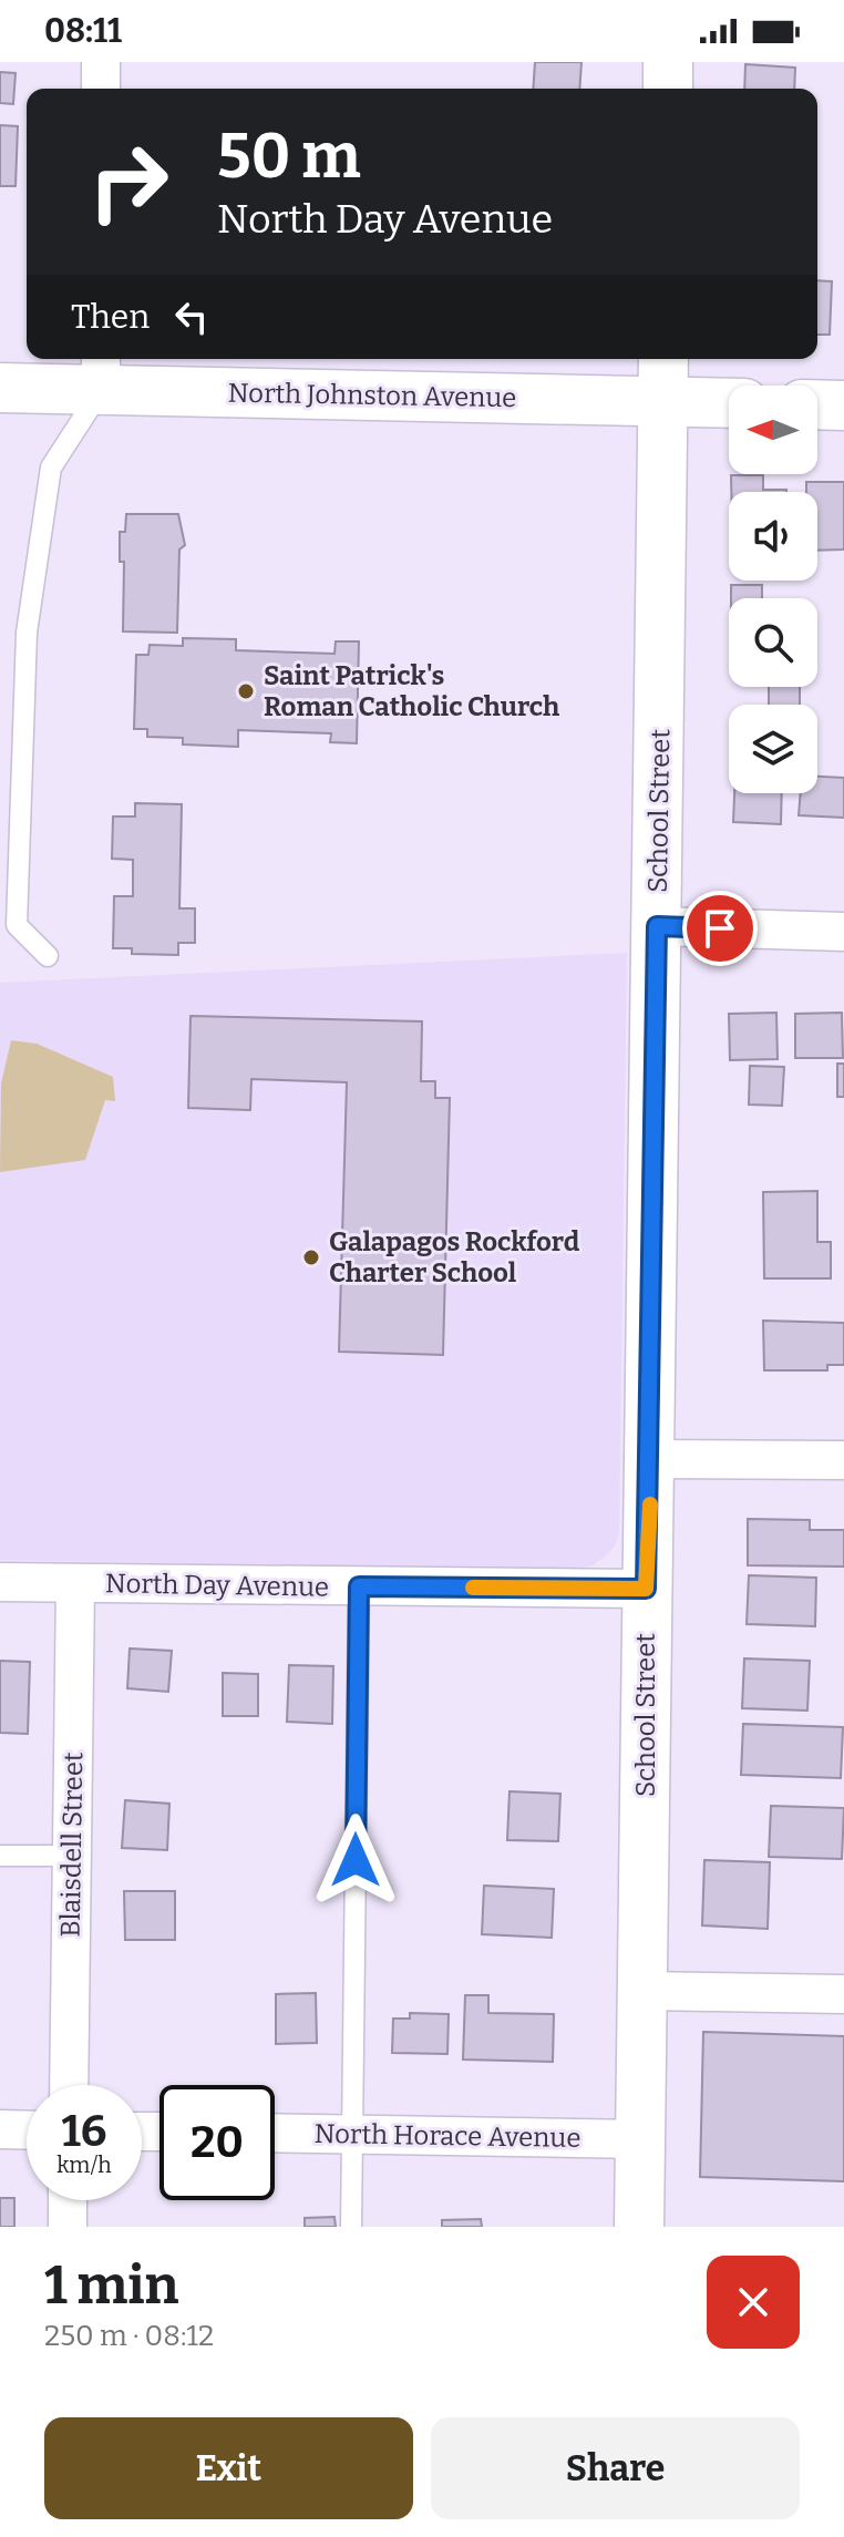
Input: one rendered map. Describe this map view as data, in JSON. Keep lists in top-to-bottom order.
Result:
{
  "streets": {
    "main road": ["North Johnston Avenue", "School Street"],
    "street": ["North Day Avenue", "Blaisdell Street", "North Horace Avenue"]
  },
  "crossings": [
    ["North Johnston Avenue", "School Street"],
    ["School Street", "North Day Avenue"],
    ["School Street", "North Horace Avenue"],
    ["North Day Avenue", "Blaisdell Street"]
  ],
  "places": ["Saint Patrick's Roman Catholic Church", "Galapagos Rockford Charter School"],
  "north": "left",
  "page": {
    "status": "08:11",
    "turn": ["50 m", "North Day Avenue"],
    "then": "Then",
    "speed": "16 km/h",
    "limit": "20",
    "heading": ["1 min", "250 m · 08:12"],
    "buttons": ["Exit", "Share"]
  }
}
